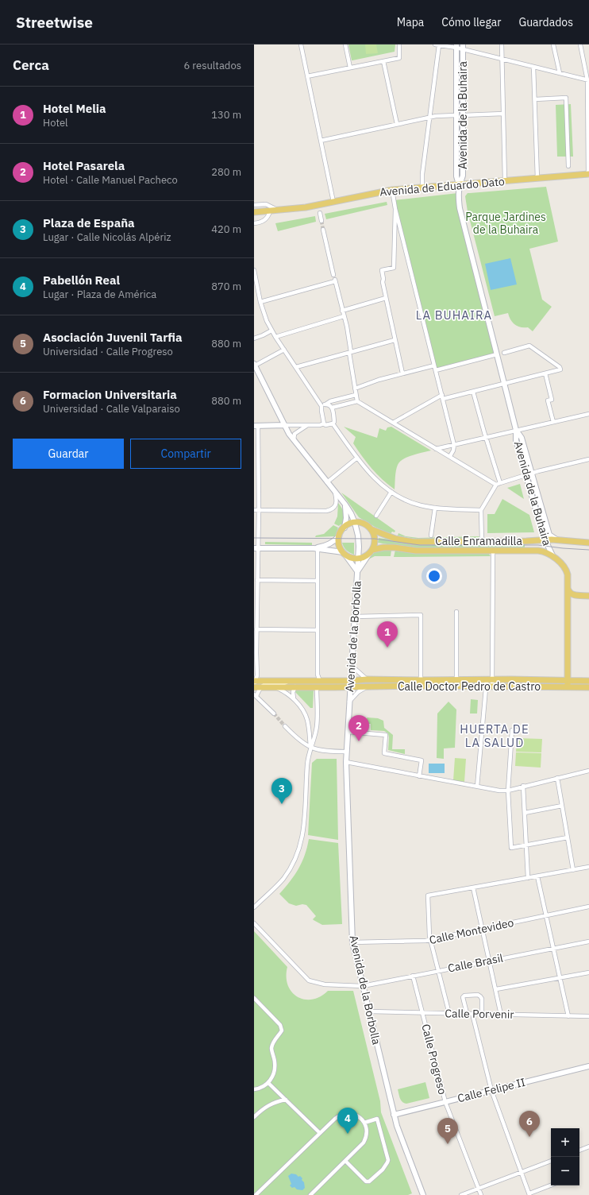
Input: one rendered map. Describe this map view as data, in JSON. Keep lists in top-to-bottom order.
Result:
{
  "streets": {
    "main road": [
      "Avenida de la Buhaira",
      "Avenida de Eduardo Dato",
      "Calle Enramadilla",
      "Avenida de la Borbolla",
      "Calle Doctor Pedro de Castro",
      "Calle Felipe II"
    ],
    "street": [
      "Calle Montevideo",
      "Calle Brasil",
      "Calle Porvenir",
      "Calle Progreso"
    ]
  },
  "crossings": [
    ["Avenida de la Buhaira", "Avenida de Eduardo Dato"],
    ["Avenida de la Buhaira", "Calle Enramadilla"],
    ["Calle Enramadilla", "Avenida de la Borbolla"],
    ["Avenida de la Borbolla", "Calle Doctor Pedro de Castro"],
    ["Avenida de la Borbolla", "Calle Montevideo"],
    ["Avenida de la Borbolla", "Calle Brasil"],
    ["Avenida de la Borbolla", "Calle Porvenir"],
    ["Avenida de la Borbolla", "Calle Felipe II"],
    ["Calle Brasil", "Calle Progreso"],
    ["Calle Porvenir", "Calle Progreso"],
    ["Calle Progreso", "Calle Felipe II"]
  ],
  "districts": ["LA BUHAIRA", "HUERTA DE LA SALUD"],
  "parks": ["Parque Jardines de la Buhaira"],
  "page": {
    "header": "Streetwise",
    "nav": ["Mapa", "Cómo llegar", "Guardados"],
    "heading": ["Cerca", "6 resultados"],
    "list": [
      {
        "mark": "1",
        "name": "Hotel Melia",
        "note": "Hotel",
        "value": "130 m"
      },
      {
        "mark": "2",
        "name": "Hotel Pasarela",
        "note": "Hotel · Calle Manuel Pacheco",
        "value": "280 m"
      },
      {
        "mark": "3",
        "name": "Plaza de España",
        "note": "Lugar · Calle Nicolás Alpériz",
        "value": "420 m"
      },
      {
        "mark": "4",
        "name": "Pabellón Real",
        "note": "Lugar · Plaza de América",
        "value": "870 m"
      },
      {
        "mark": "5",
        "name": "Asociación Juvenil Tarfia",
        "note": "Universidad · Calle Progreso",
        "value": "880 m"
      },
      {
        "mark": "6",
        "name": "Formacion Universitaria",
        "note": "Universidad · Calle Valparaiso",
        "value": "880 m"
      }
    ],
    "buttons": ["Guardar", "Compartir"],
    "pins": [
      "1",
      "2",
      "3",
      "4",
      "6",
      "5"
    ],
    "map_buttons": ["+", "−"]
  }
}
